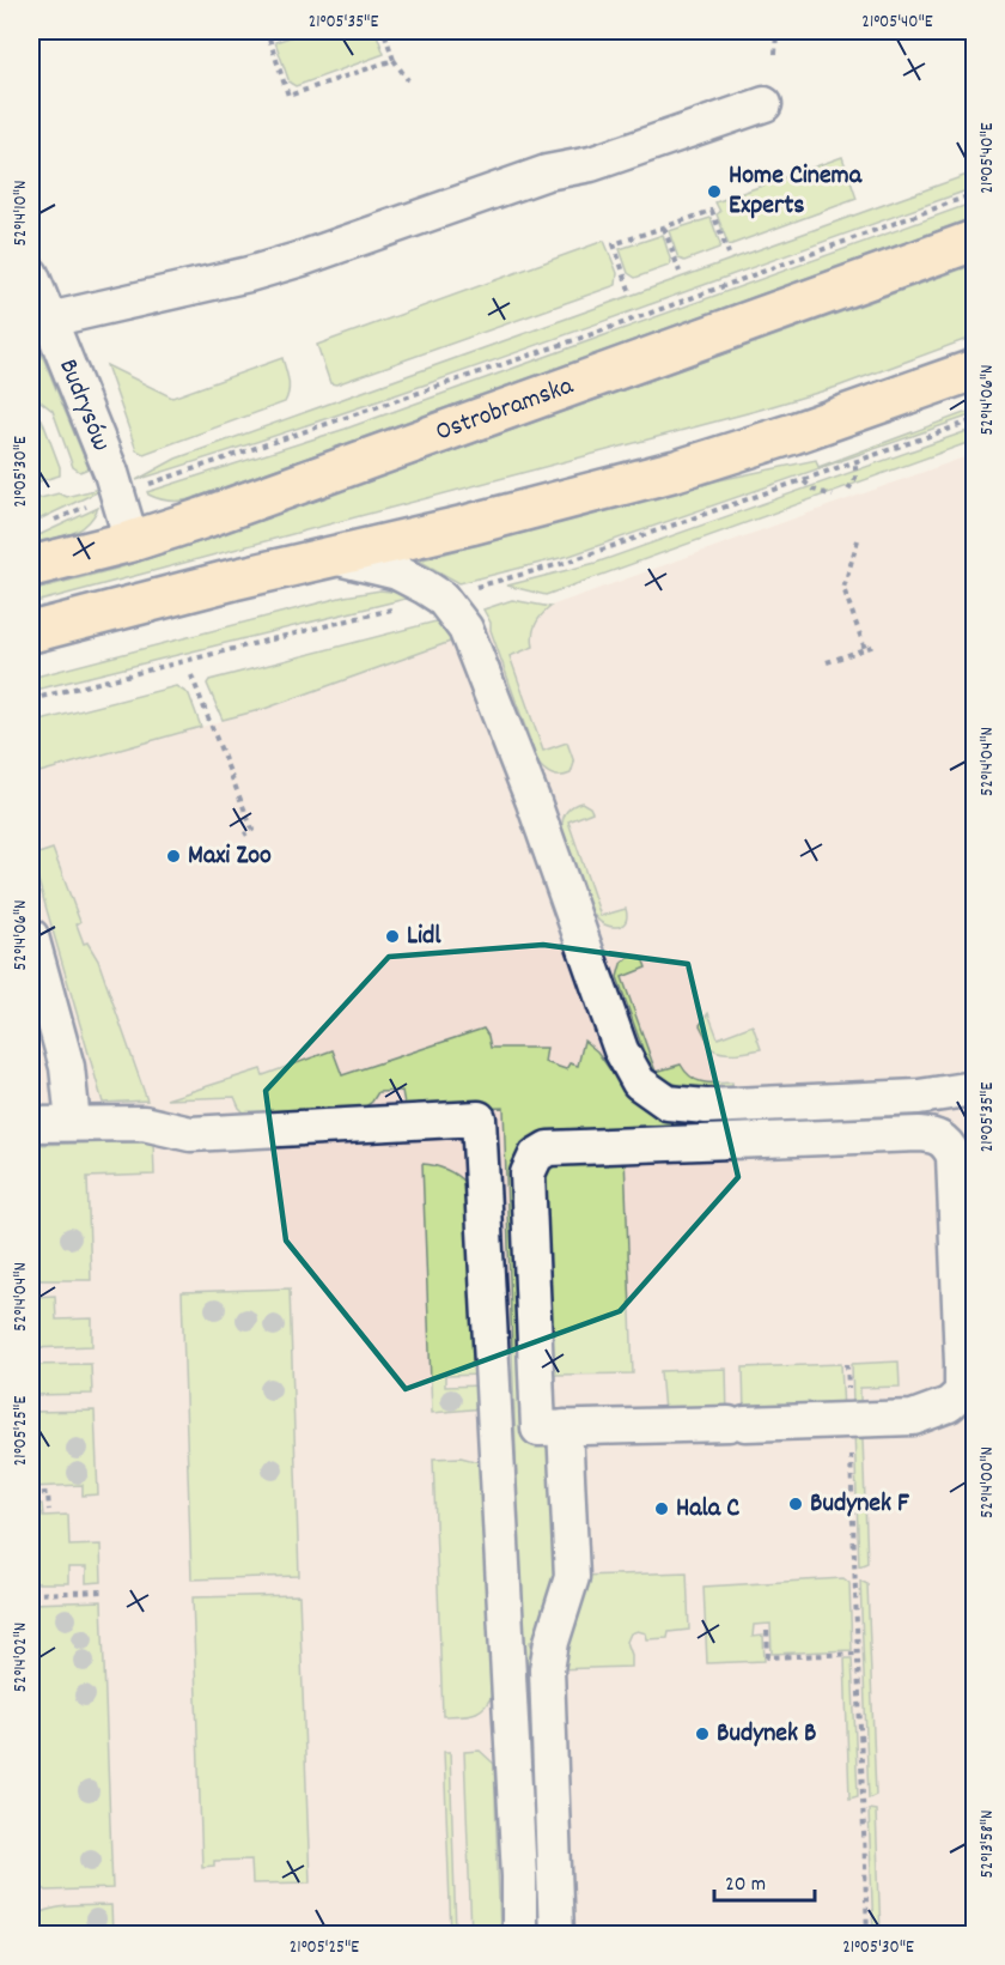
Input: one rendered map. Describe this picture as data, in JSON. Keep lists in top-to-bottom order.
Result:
{
  "streets": {
    "main road": ["Ostrobramska"],
    "street": ["Budrysów"]
  },
  "crossings": [
    ["Budrysów", "Ostrobramska"]
  ],
  "places": [
    "Home Cinema Experts",
    "Maxi Zoo",
    "Lidl",
    "Budynek F",
    "Hala C",
    "Budynek B"
  ],
  "scale_bar": "20 m",
  "coordinates": [
    "21°05'35\"E",
    "21°05'40\"E",
    "52°14'10\"N",
    "52°14'06\"N",
    "21°05'30\"E",
    "52°14'04\"N",
    "21°05'25\"E",
    "52°14'00\"N",
    "52°14'02\"N",
    "52°13'58\"N"
  ]
}
